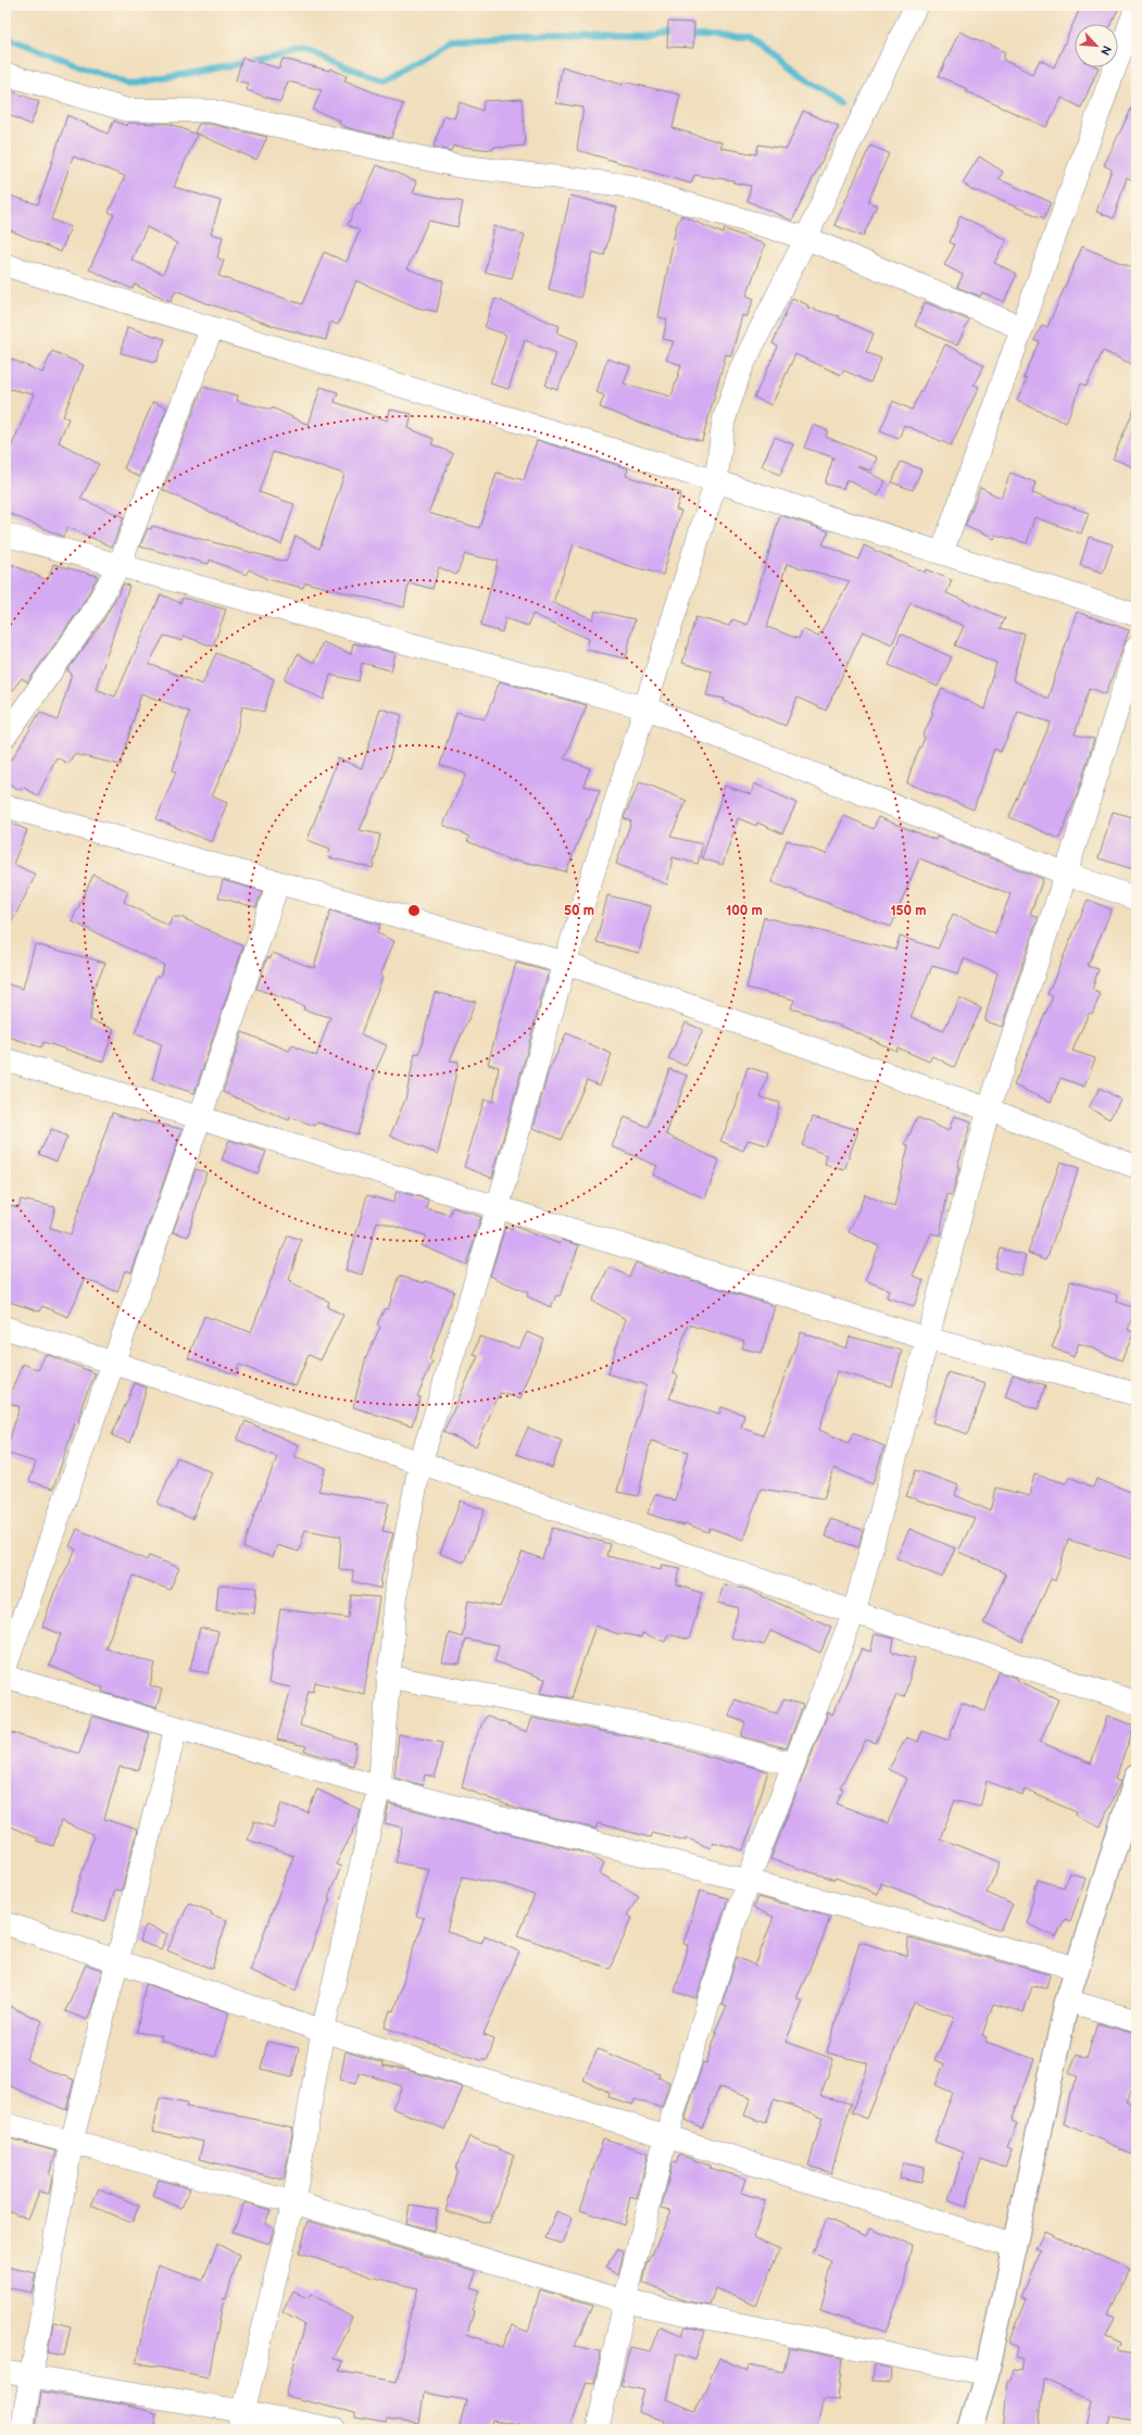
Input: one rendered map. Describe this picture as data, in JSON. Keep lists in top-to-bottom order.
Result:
{
  "north": "bottom right",
  "rings": ["50 m", "100 m", "150 m"]
}
